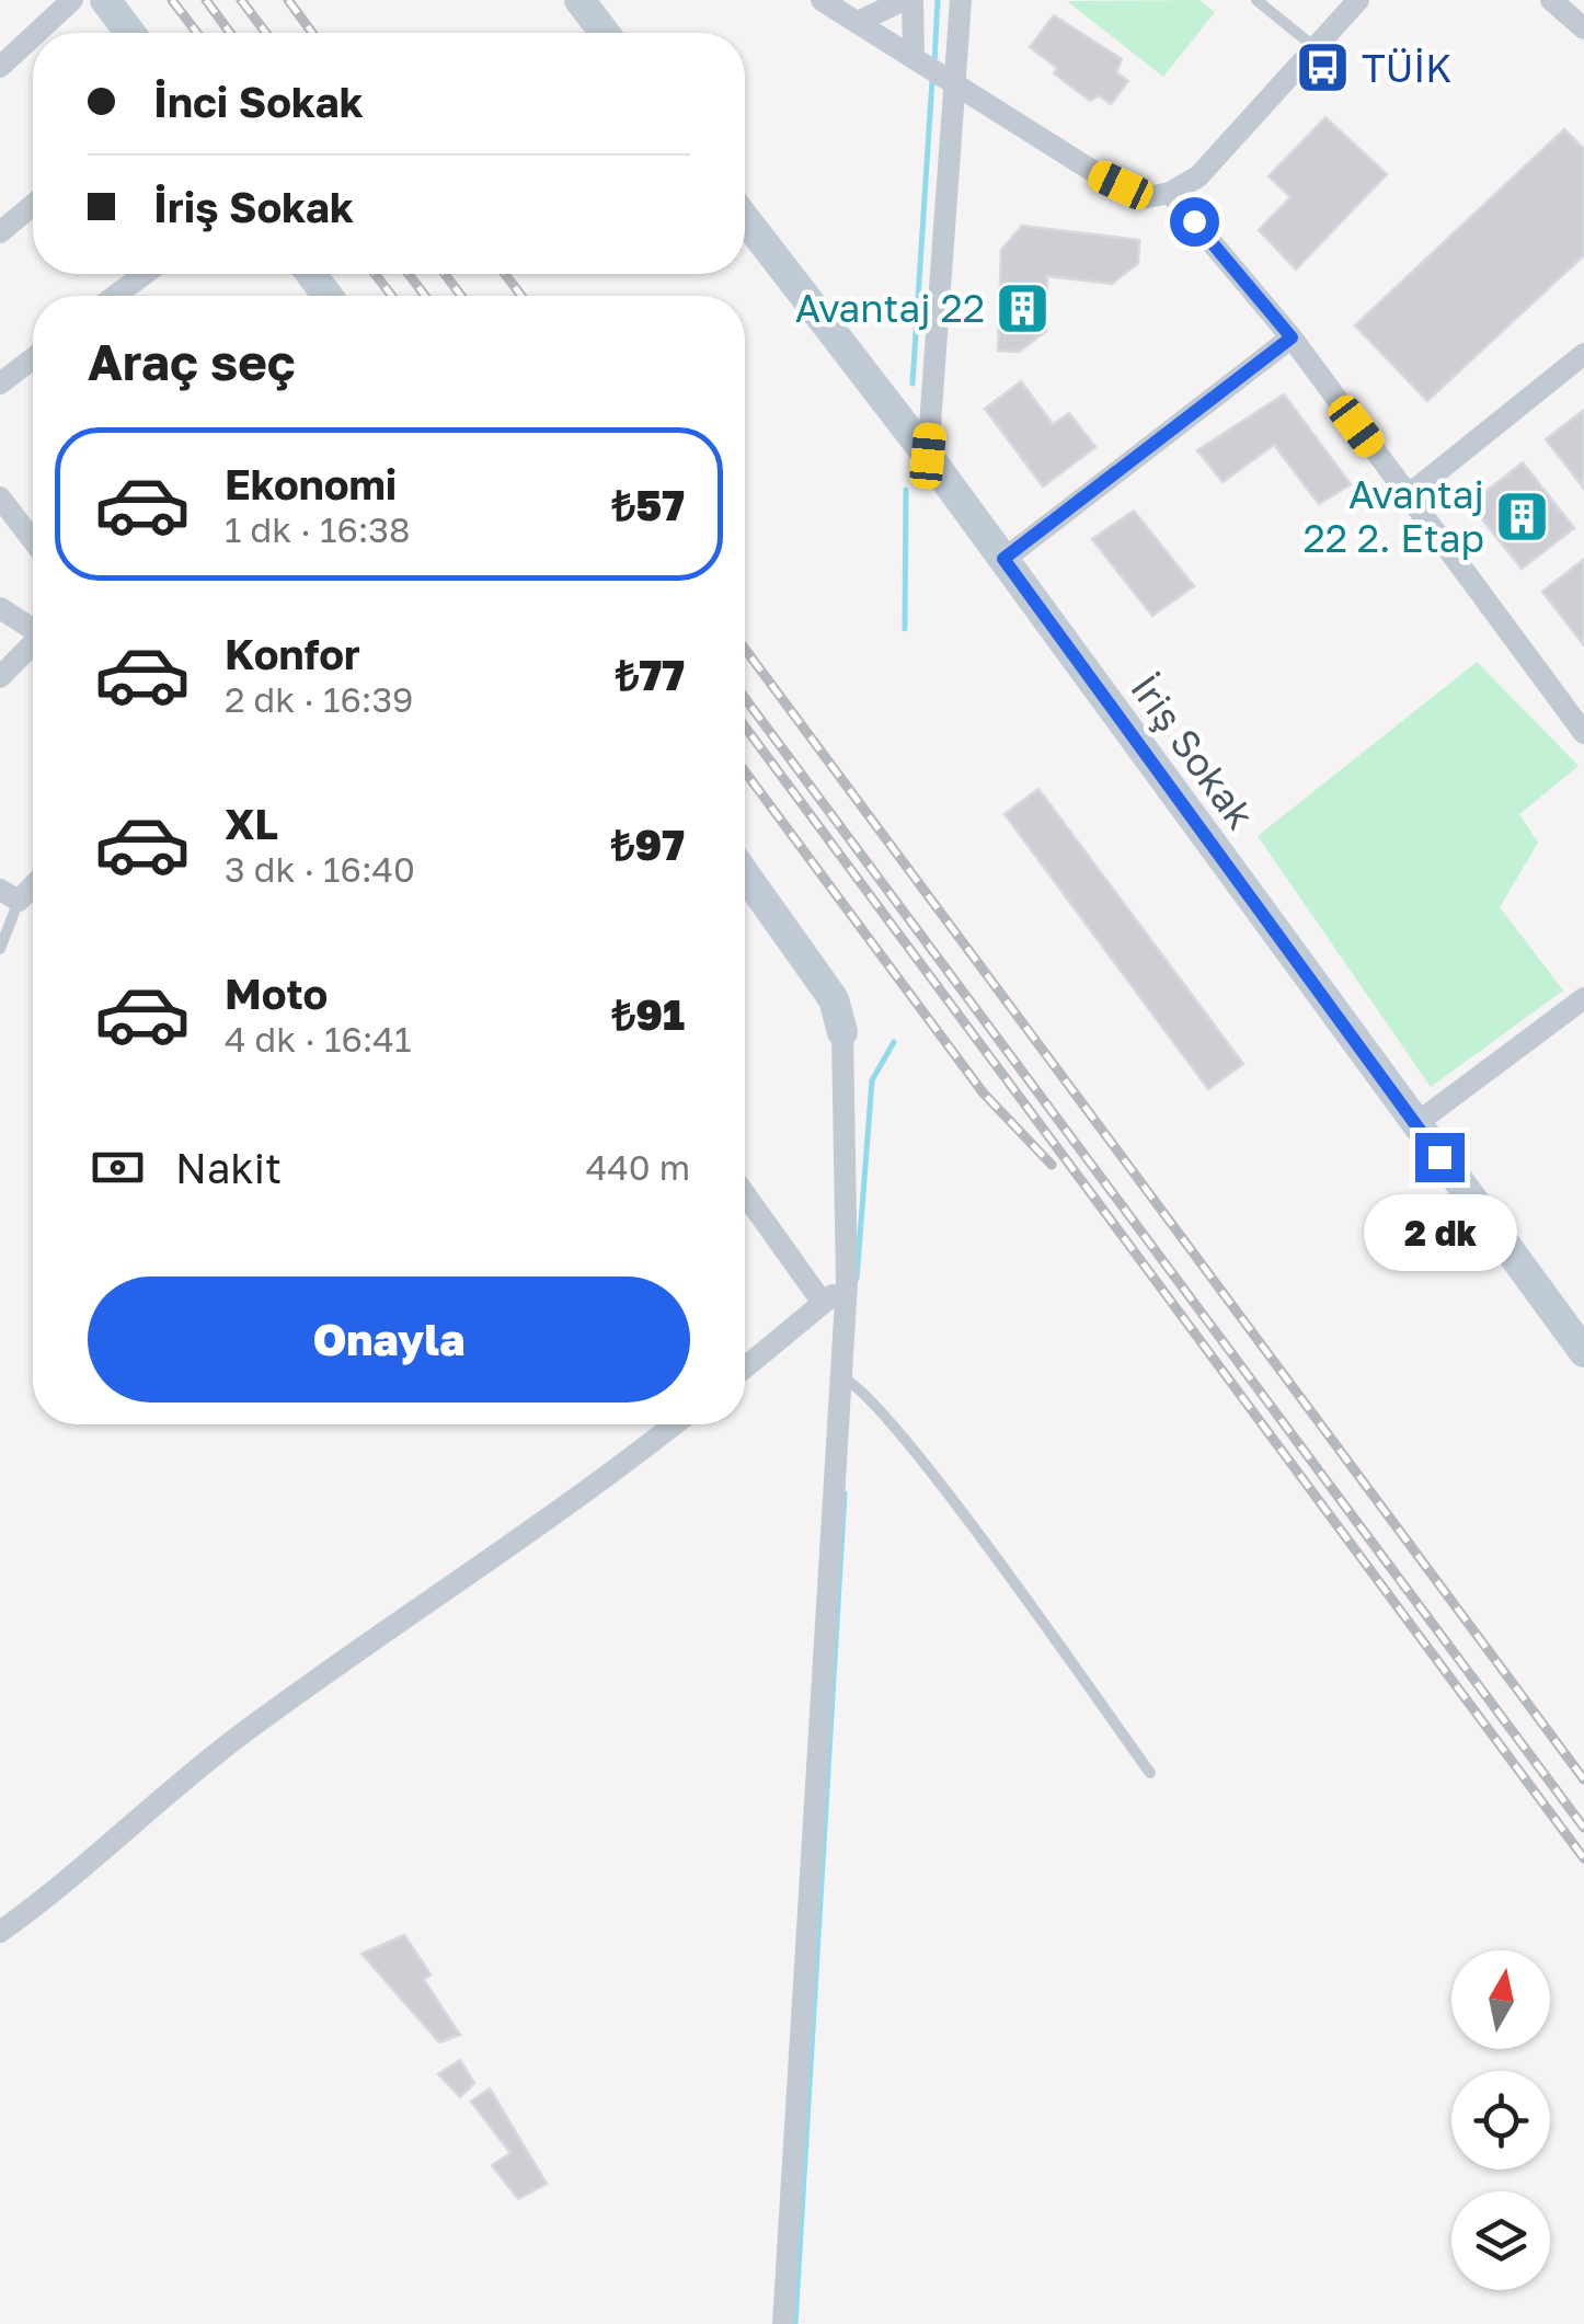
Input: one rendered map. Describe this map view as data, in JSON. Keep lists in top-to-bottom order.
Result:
{
  "streets": {
    "main road": ["İriş Sokak"]
  },
  "places": {
    "bus stop": ["TÜİK"],
    "building": ["Avantaj 22", "Avantaj 22 2. Etap"]
  },
  "north": "top",
  "page": {
    "banner": ["İnci Sokak", "İriş Sokak"],
    "heading": "Araç seç",
    "list": [
      {
        "name": "Ekonomi",
        "note": "1 dk · 16:38",
        "value": "₺57"
      },
      {
        "name": "Konfor",
        "note": "2 dk · 16:39",
        "value": "₺77"
      },
      {
        "name": "XL",
        "note": "3 dk · 16:40",
        "value": "₺97"
      },
      {
        "name": "Moto",
        "note": "4 dk · 16:41",
        "value": "₺91"
      }
    ],
    "pay": ["Nakit", "440 m"],
    "bubble": "2 dk",
    "buttons": "Onayla"
  }
}
